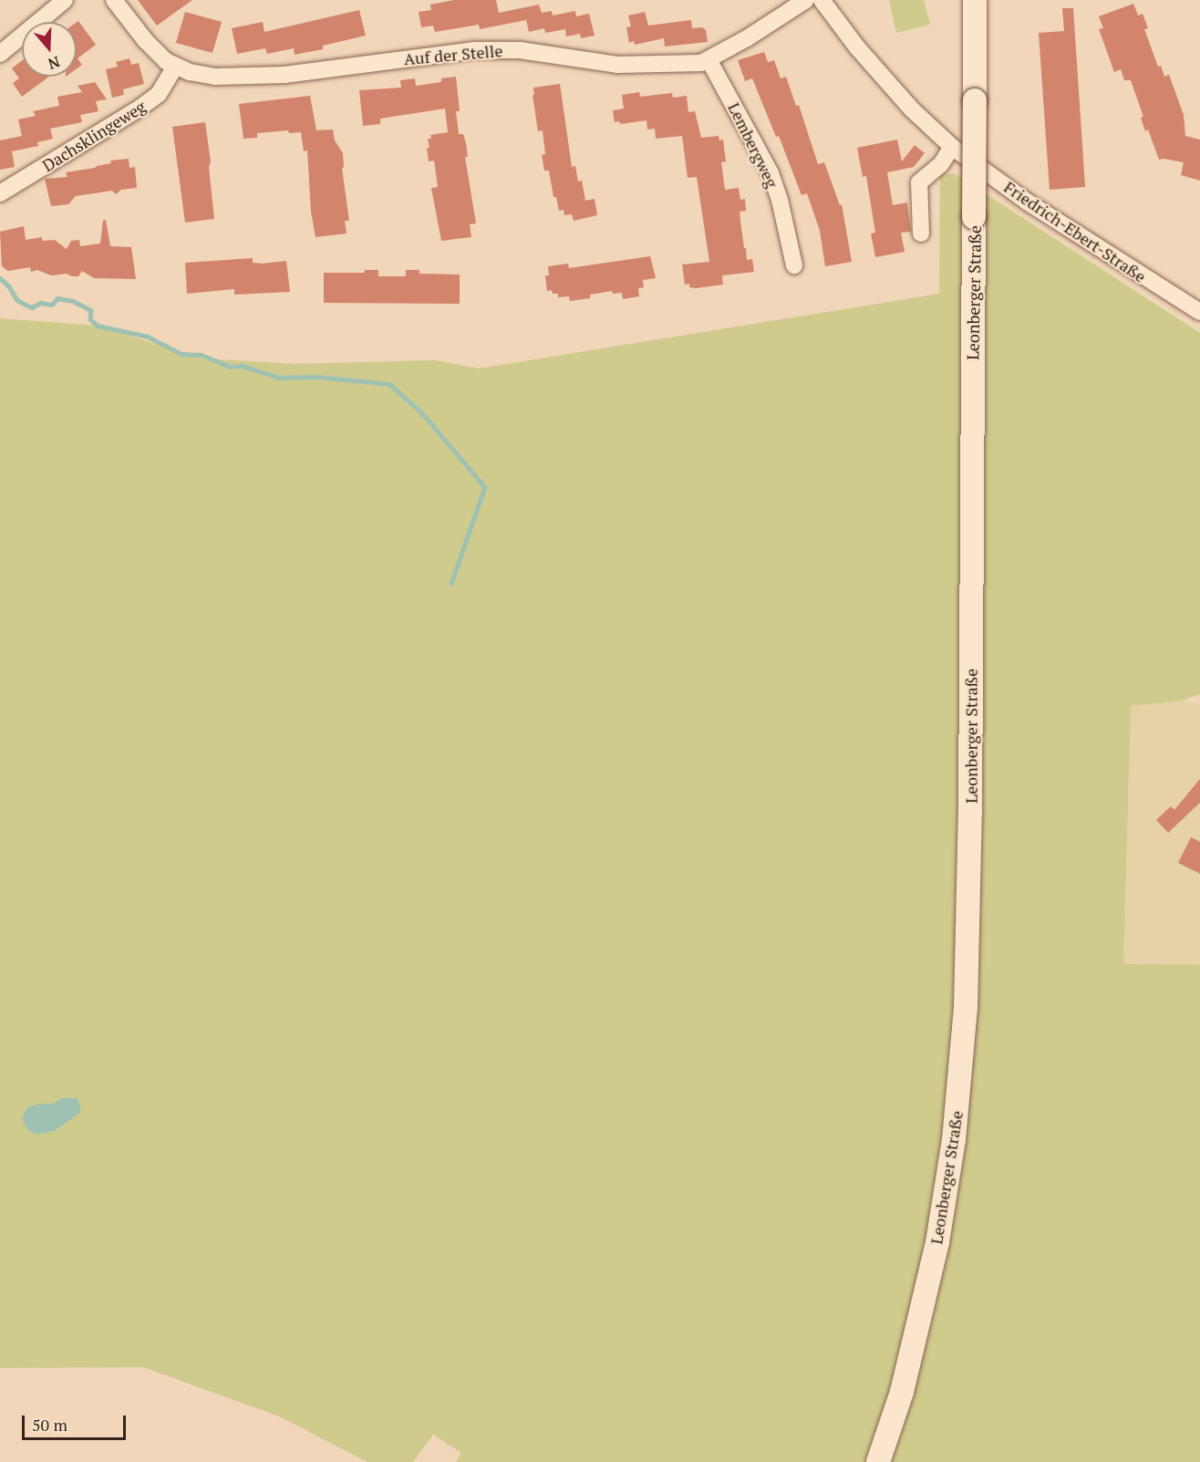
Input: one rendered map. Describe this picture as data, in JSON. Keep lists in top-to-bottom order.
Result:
{
  "streets": {
    "main road": ["Leonberger Straße"],
    "street": [
      "Auf der Stelle",
      "Dachsklingeweg",
      "Lembergweg",
      "Friedrich-Ebert-Straße"
    ]
  },
  "crossings": [
    ["Auf der Stelle", "Dachsklingeweg"],
    ["Auf der Stelle", "Lembergweg"]
  ],
  "scale_bar": "50 m",
  "north": "bottom"
}
